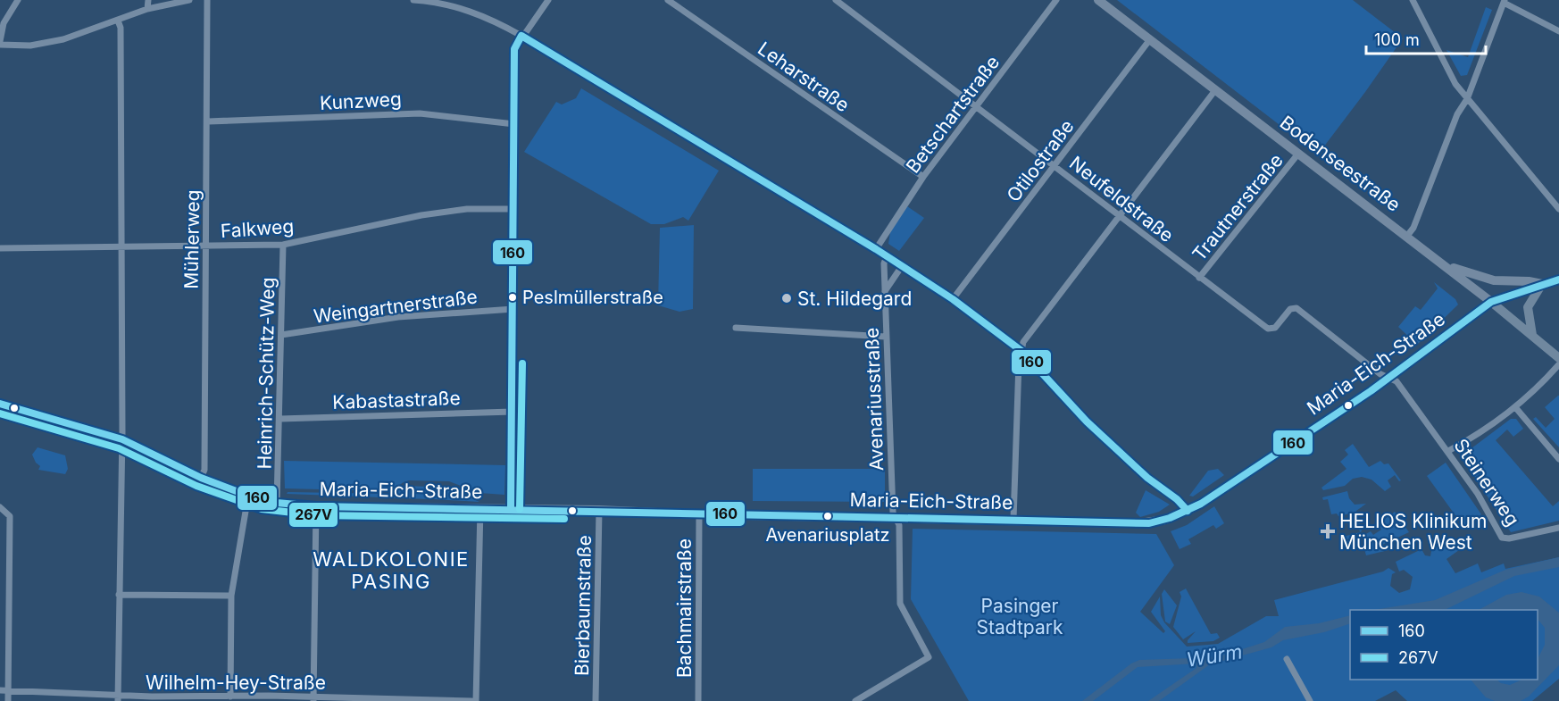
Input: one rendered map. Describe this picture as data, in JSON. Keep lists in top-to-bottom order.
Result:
{
  "streets": {
    "main road": ["Bodenseestraße"],
    "street": [
      "Leharstraße",
      "Kunzweg",
      "Betschartstraße",
      "Otilostraße",
      "Neufeldstraße",
      "Trautnerstraße",
      "Falkweg",
      "Mühlerweg",
      "Weingartnerstraße",
      "Maria-Eich-Straße",
      "Heinrich-Schütz-Weg",
      "Avenariusstraße",
      "Kabastastraße",
      "Steinerweg",
      "Bierbaumstraße",
      "Bachmairstraße",
      "Wilhelm-Hey-Straße"
    ]
  },
  "crossings": [
    ["Leharstraße", "Betschartstraße"],
    ["Kunzweg", "Mühlerweg"],
    ["Betschartstraße", "Neufeldstraße"],
    ["Otilostraße", "Bodenseestraße"],
    ["Otilostraße", "Neufeldstraße"],
    ["Bodenseestraße", "Trautnerstraße"],
    ["Bodenseestraße", "Maria-Eich-Straße"],
    ["Neufeldstraße", "Trautnerstraße"],
    ["Neufeldstraße", "Maria-Eich-Straße"],
    ["Neufeldstraße", "Steinerweg"],
    ["Falkweg", "Mühlerweg"],
    ["Falkweg", "Heinrich-Schütz-Weg"],
    ["Mühlerweg", "Maria-Eich-Straße"],
    ["Weingartnerstraße", "Heinrich-Schütz-Weg"],
    ["Maria-Eich-Straße", "Heinrich-Schütz-Weg"],
    ["Maria-Eich-Straße", "Avenariusstraße"],
    ["Maria-Eich-Straße", "Steinerweg"],
    ["Maria-Eich-Straße", "Bierbaumstraße"],
    ["Maria-Eich-Straße", "Bachmairstraße"],
    ["Heinrich-Schütz-Weg", "Kabastastraße"]
  ],
  "districts": ["WALDKOLONIE PASING"],
  "water": ["Würm"],
  "parks": ["Pasinger Stadtpark"],
  "places": {
    "other": ["Peslmüllerstraße", "St. Hildegard", "Avenariusplatz"],
    "health": ["HELIOS Klinikum München West"]
  },
  "lines": ["transit line 160", "transit line 267V"],
  "legend": ["160", "267V"],
  "scale_bar": "100 m"
}
